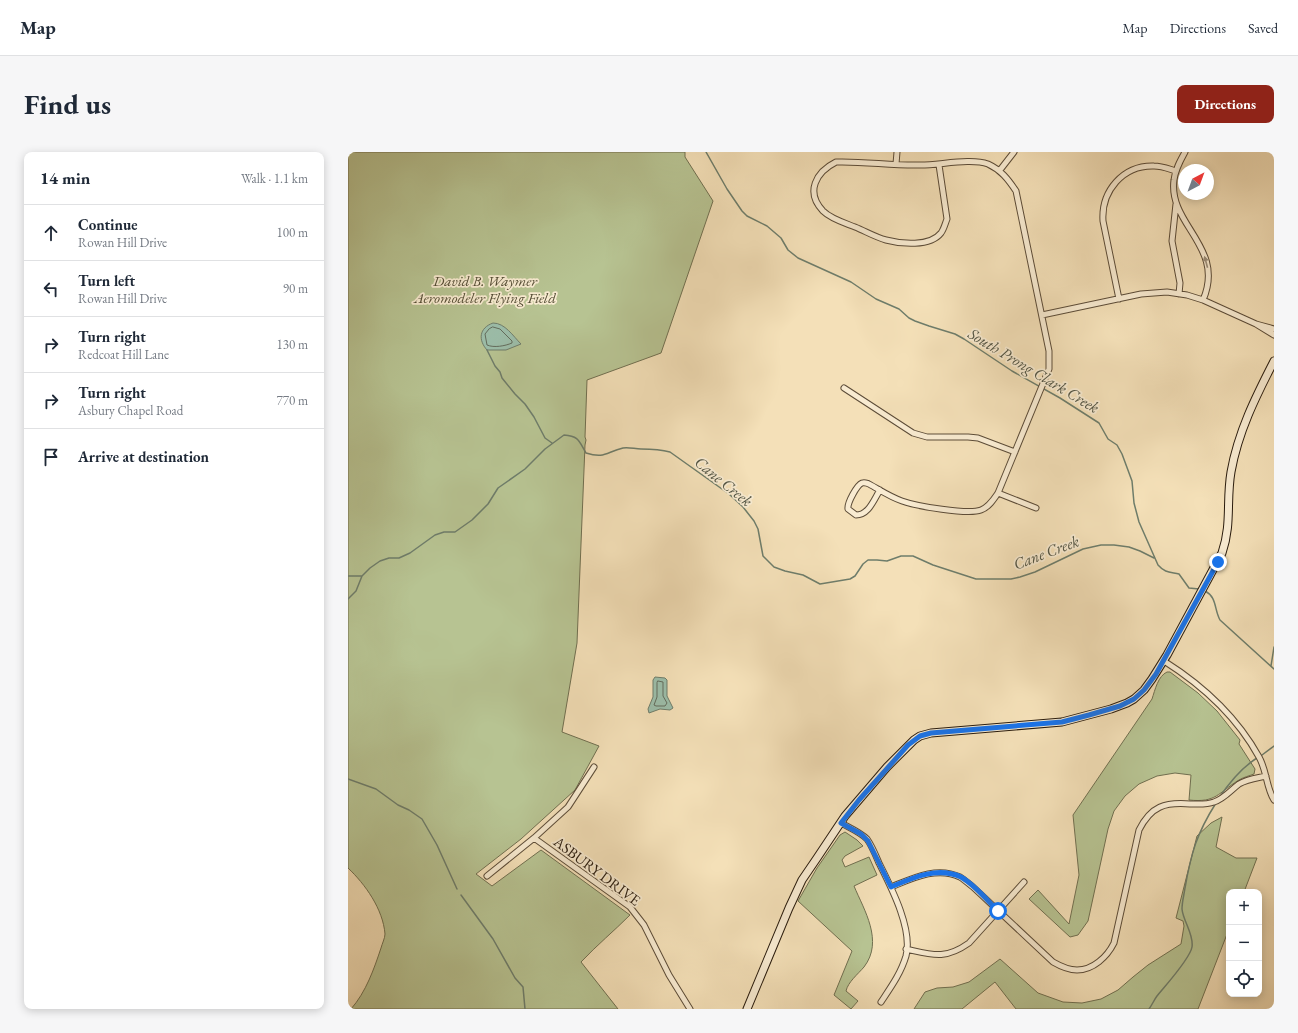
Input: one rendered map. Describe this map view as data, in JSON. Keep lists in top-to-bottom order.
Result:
{
  "streets": {
    "street": ["ASBURY DRIVE"]
  },
  "water": ["South Prong Clark Creek", "Cane Creek"],
  "parks": ["David B. Waymer Aeromodeler Flying Field"],
  "north": "top right",
  "page": {
    "header": "Map",
    "nav": ["Map", "Directions", "Saved"],
    "buttons": "Directions",
    "title": "Find us",
    "heading": ["14 min", "Walk · 1.1 km"],
    "list": [
      ["Continue", "Rowan Hill Drive", "100 m"],
      ["Turn left", "Rowan Hill Drive", "90 m"],
      ["Turn right", "Redcoat Hill Lane", "130 m"],
      ["Turn right", "Asbury Chapel Road", "770 m"],
      "Arrive at destination"
    ],
    "map_buttons": ["+", "−"]
  }
}
